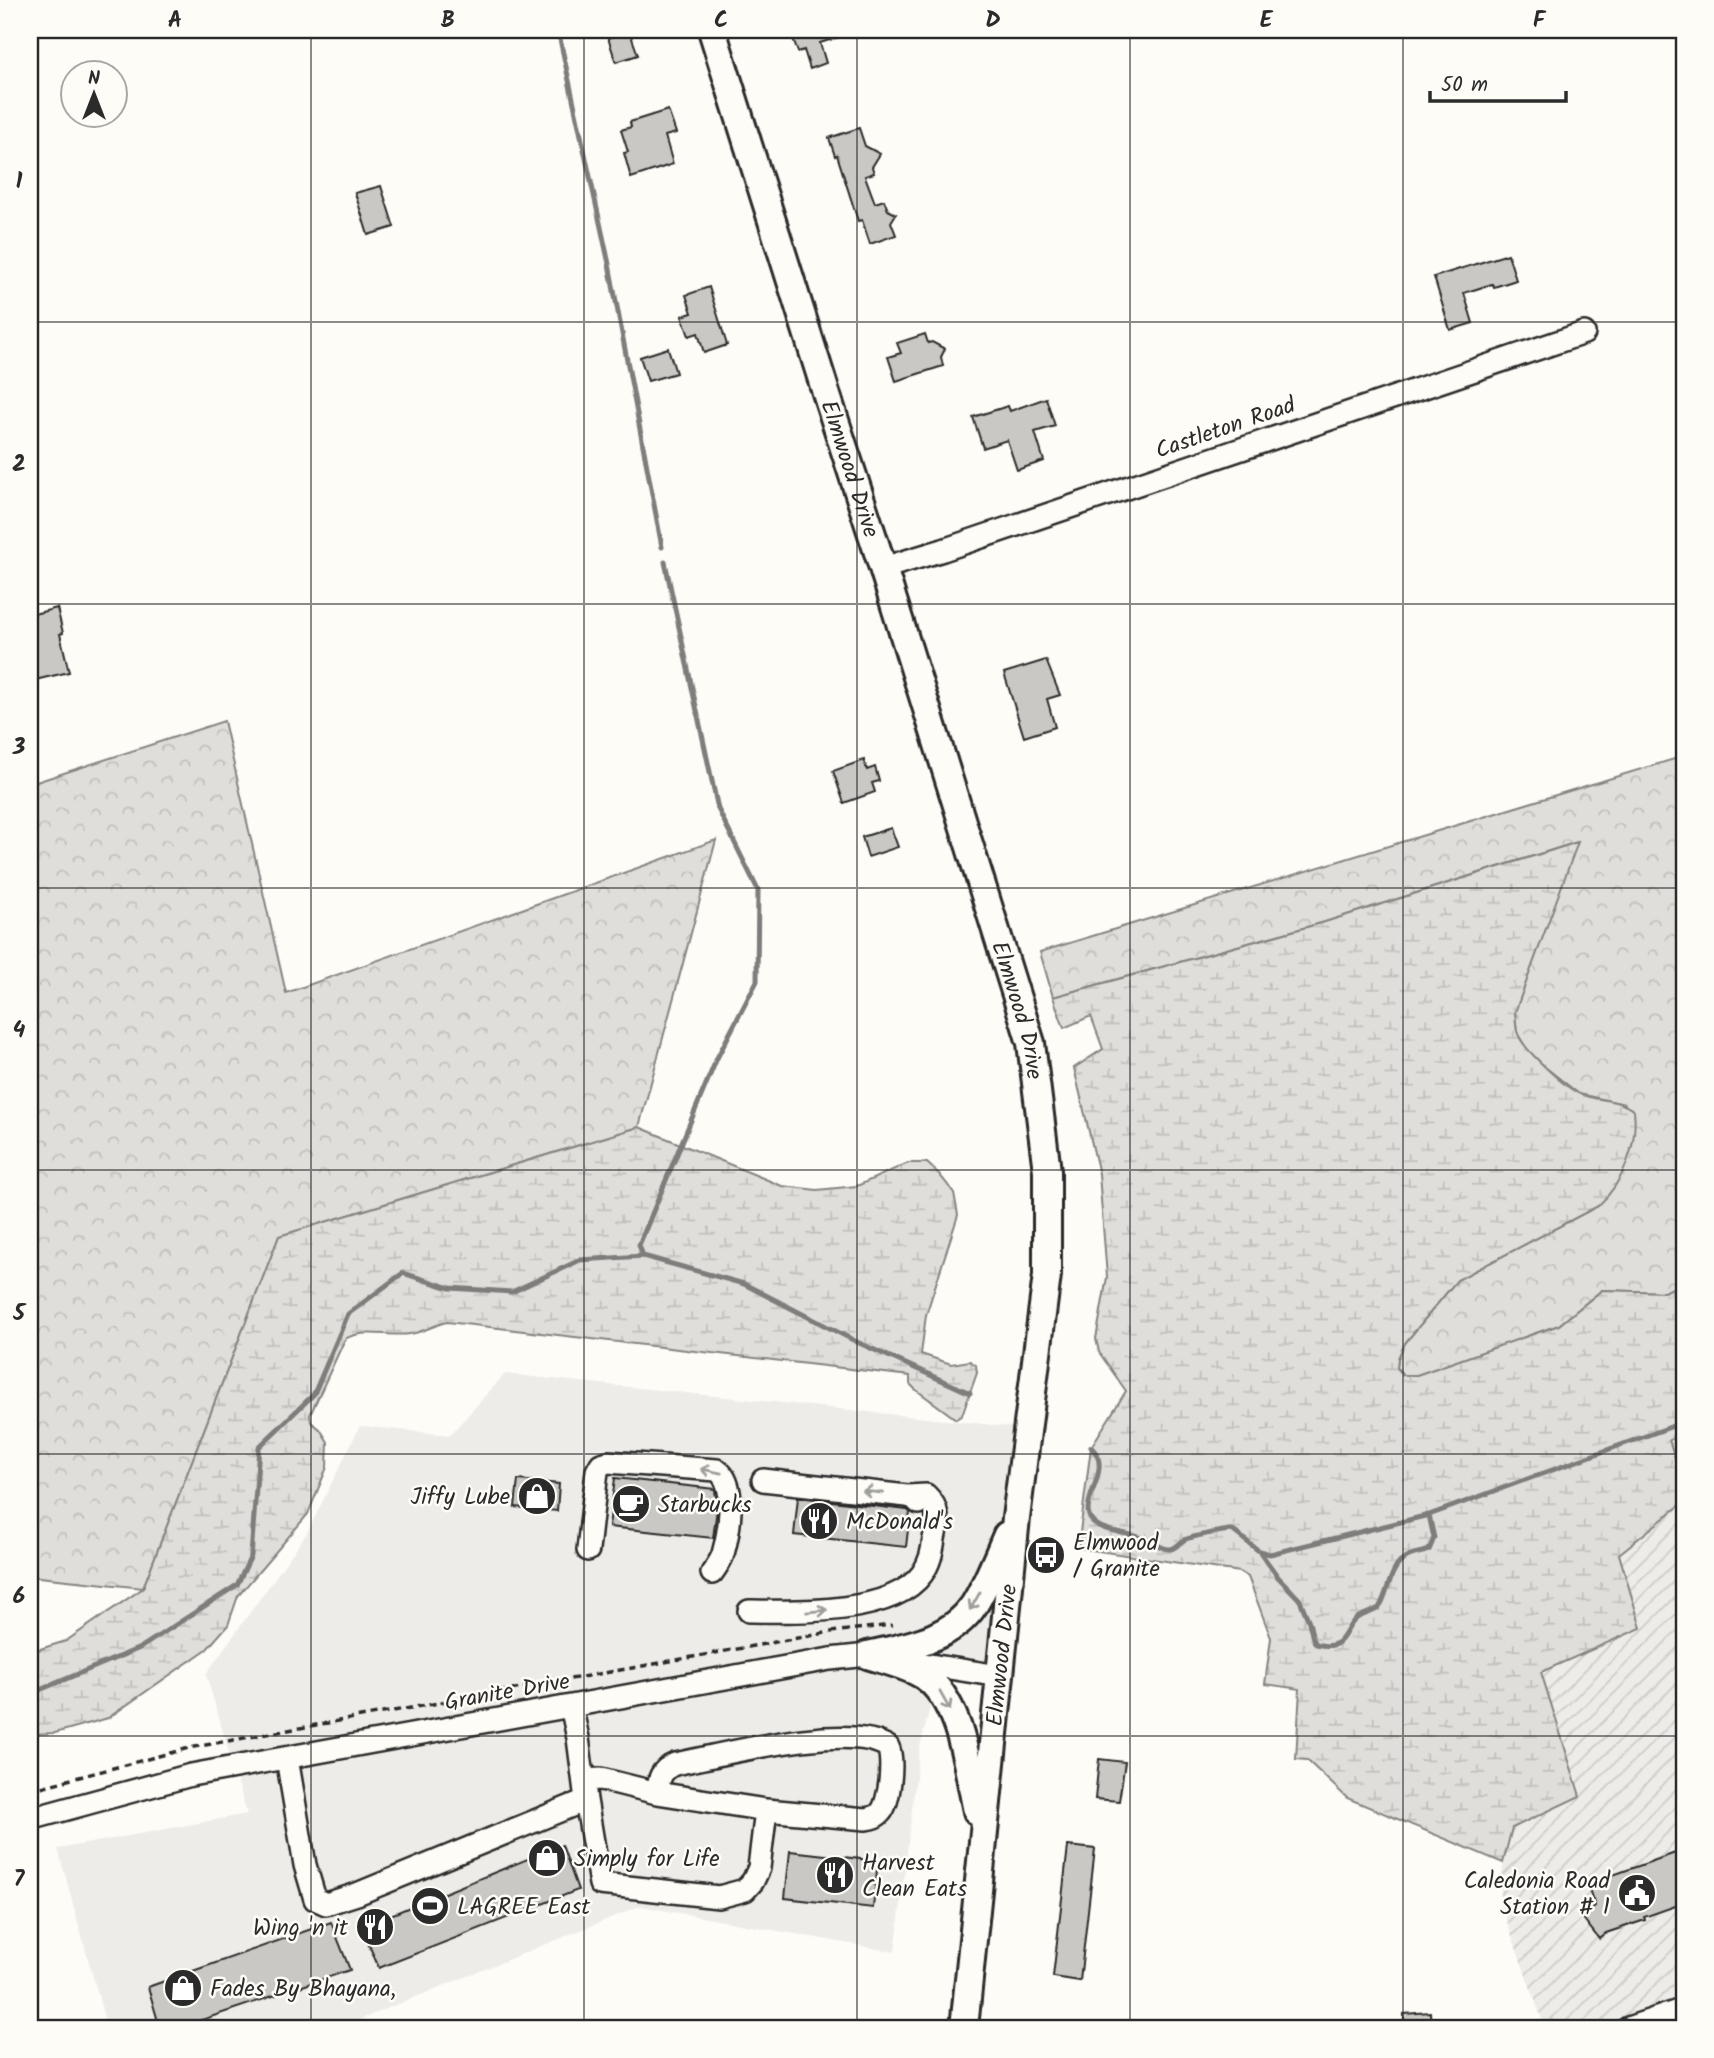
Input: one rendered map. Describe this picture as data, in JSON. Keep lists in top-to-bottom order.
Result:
{
  "streets": {
    "main road": ["Elmwood Drive"],
    "street": ["Castleton Road", "Granite Drive"]
  },
  "crossings": [
    ["Castleton Road", "Elmwood Drive"],
    ["Elmwood Drive", "Granite Drive"]
  ],
  "places": {
    "shop": ["Jiffy Lube", "Simply for Life", "Fades By Bhayana,"],
    "cafe": ["Starbucks"],
    "restaurant": ["McDonald's", "Harvest Clean Eats", "Wing 'n it"],
    "bus stop": ["Elmwood / Granite"],
    "public building": ["Caledonia Road Station # 1"],
    "sports": ["LAGREE East"]
  },
  "scale_bar": "50 m",
  "north": "top",
  "grid": {
    "columns": [
      "A",
      "B",
      "C",
      "D",
      "E",
      "F"
    ],
    "rows": [
      "1",
      "2",
      "3",
      "4",
      "5",
      "6",
      "7"
    ]
  }
}
